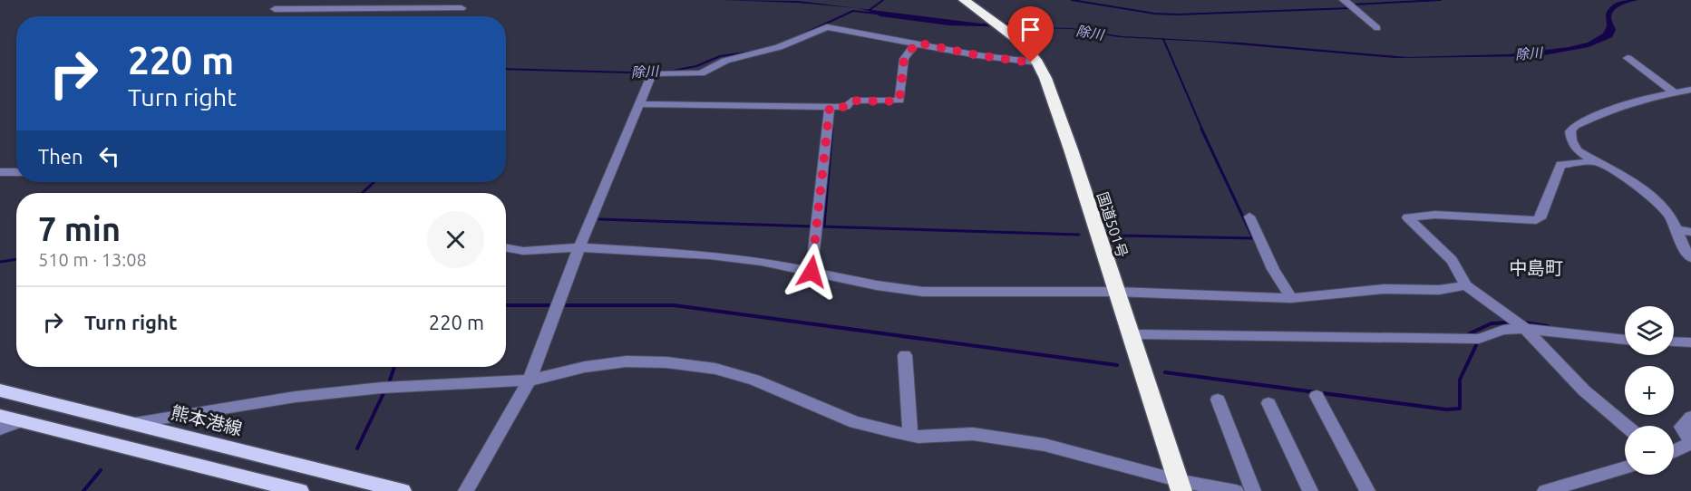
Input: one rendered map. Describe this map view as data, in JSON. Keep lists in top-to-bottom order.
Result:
{
  "streets": {
    "highway": ["国道501号"],
    "main road": ["熊本港線"]
  },
  "districts": ["中島町"],
  "water": ["除川"],
  "page": {
    "turn": ["220 m", "Turn right"],
    "then": "Then",
    "heading": ["7 min", "510 m · 13:08"],
    "list": [
      {
        "name": "Turn right",
        "value": "220 m"
      }
    ],
    "map_buttons": ["+", "−"]
  }
}
